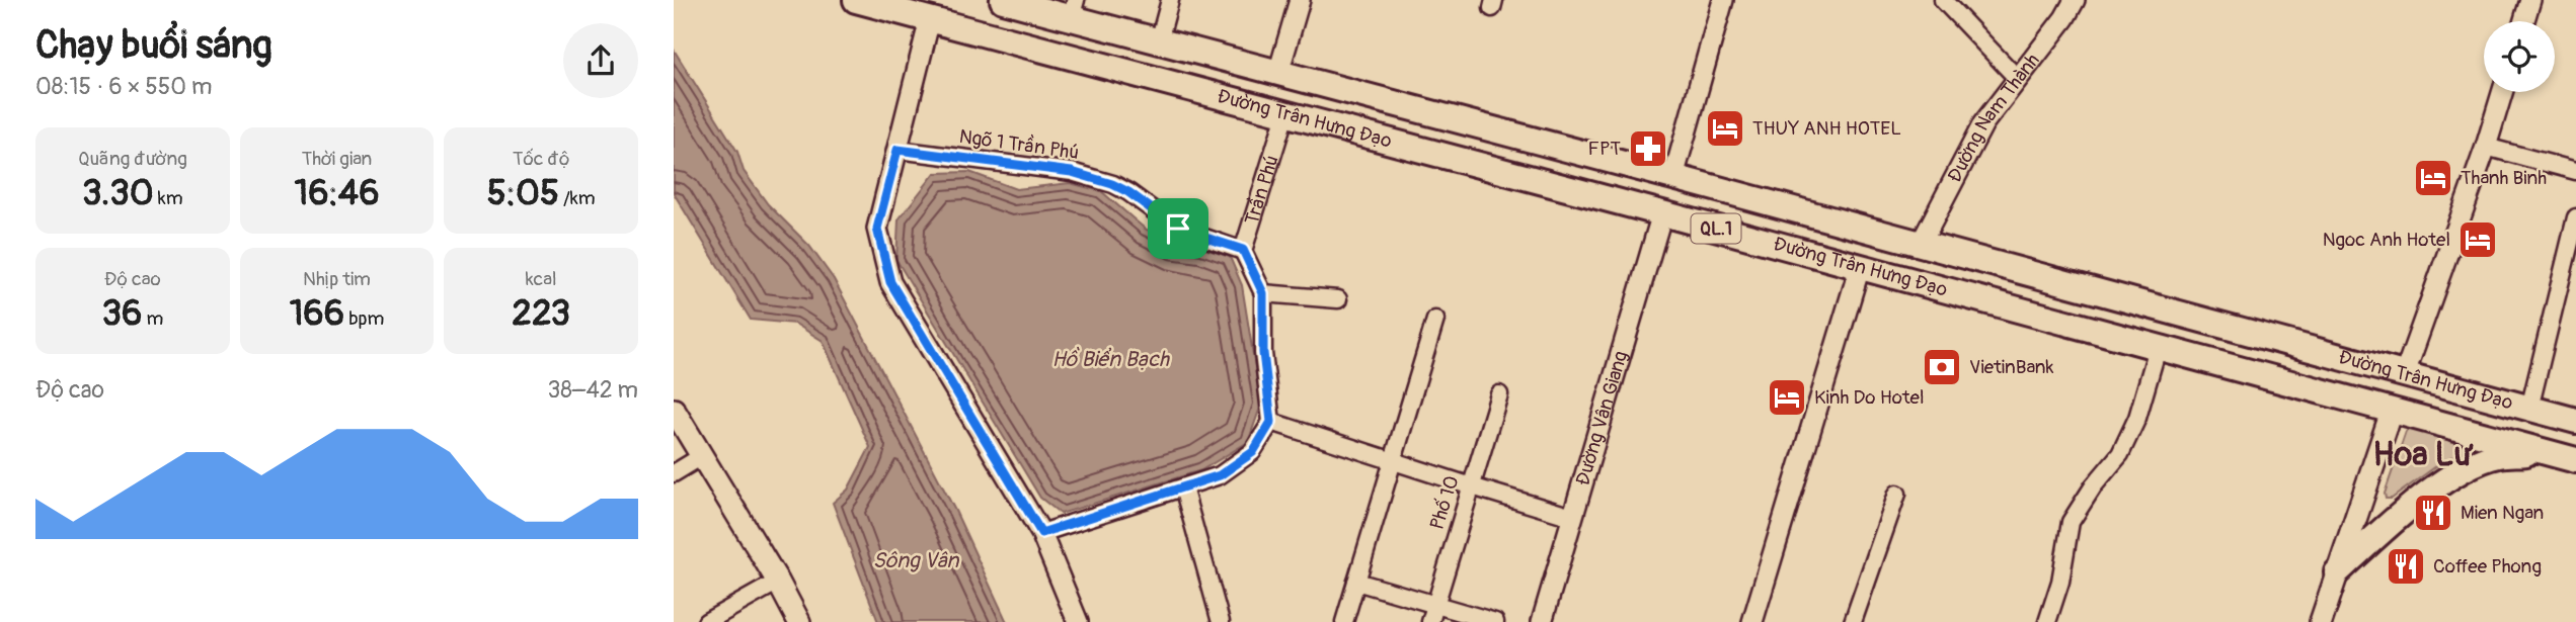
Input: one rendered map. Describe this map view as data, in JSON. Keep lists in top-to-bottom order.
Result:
{
  "streets": {
    "highway": ["Đường Trân Hưng Đạo", "QL.1"],
    "street": [
      "Đường Nam Thành",
      "Ngõ 1 Trần Phú",
      "Trần Phú",
      "Đường Vân Giang",
      "Phố 10"
    ]
  },
  "crossings": [
    ["Đường Trân Hưng Đạo", "Đường Nam Thành"],
    ["Đường Trân Hưng Đạo", "Trần Phú"],
    ["Đường Trân Hưng Đạo", "Đường Vân Giang"],
    ["Ngõ 1 Trần Phú", "Trần Phú"]
  ],
  "districts": ["Hoa Lư"],
  "water": ["Hồ Biển Bạch", "Sông Vân"],
  "places": {
    "hotel": [
      "THUY ANH HOTEL",
      "Thanh Binh",
      "Ngoc Anh Hotel",
      "Kinh Do Hotel"
    ],
    "pharmacy": ["FPT"],
    "bank": ["VietinBank"],
    "restaurant": ["Mien Ngan", "Coffee Phong"]
  },
  "page": {
    "heading": ["Chạy buổi sáng", "08:15 · 6 × 550 m"],
    "stats": [
      ["Quãng đường", "3.30 km"],
      ["Thời gian", "16:46"],
      ["Tốc độ", "5:05 /km"],
      ["Độ cao", "36 m"],
      ["Nhịp tim", "166 bpm"],
      ["kcal", "223"]
    ],
    "chart": ["Độ cao", "38–42 m"]
  }
}
